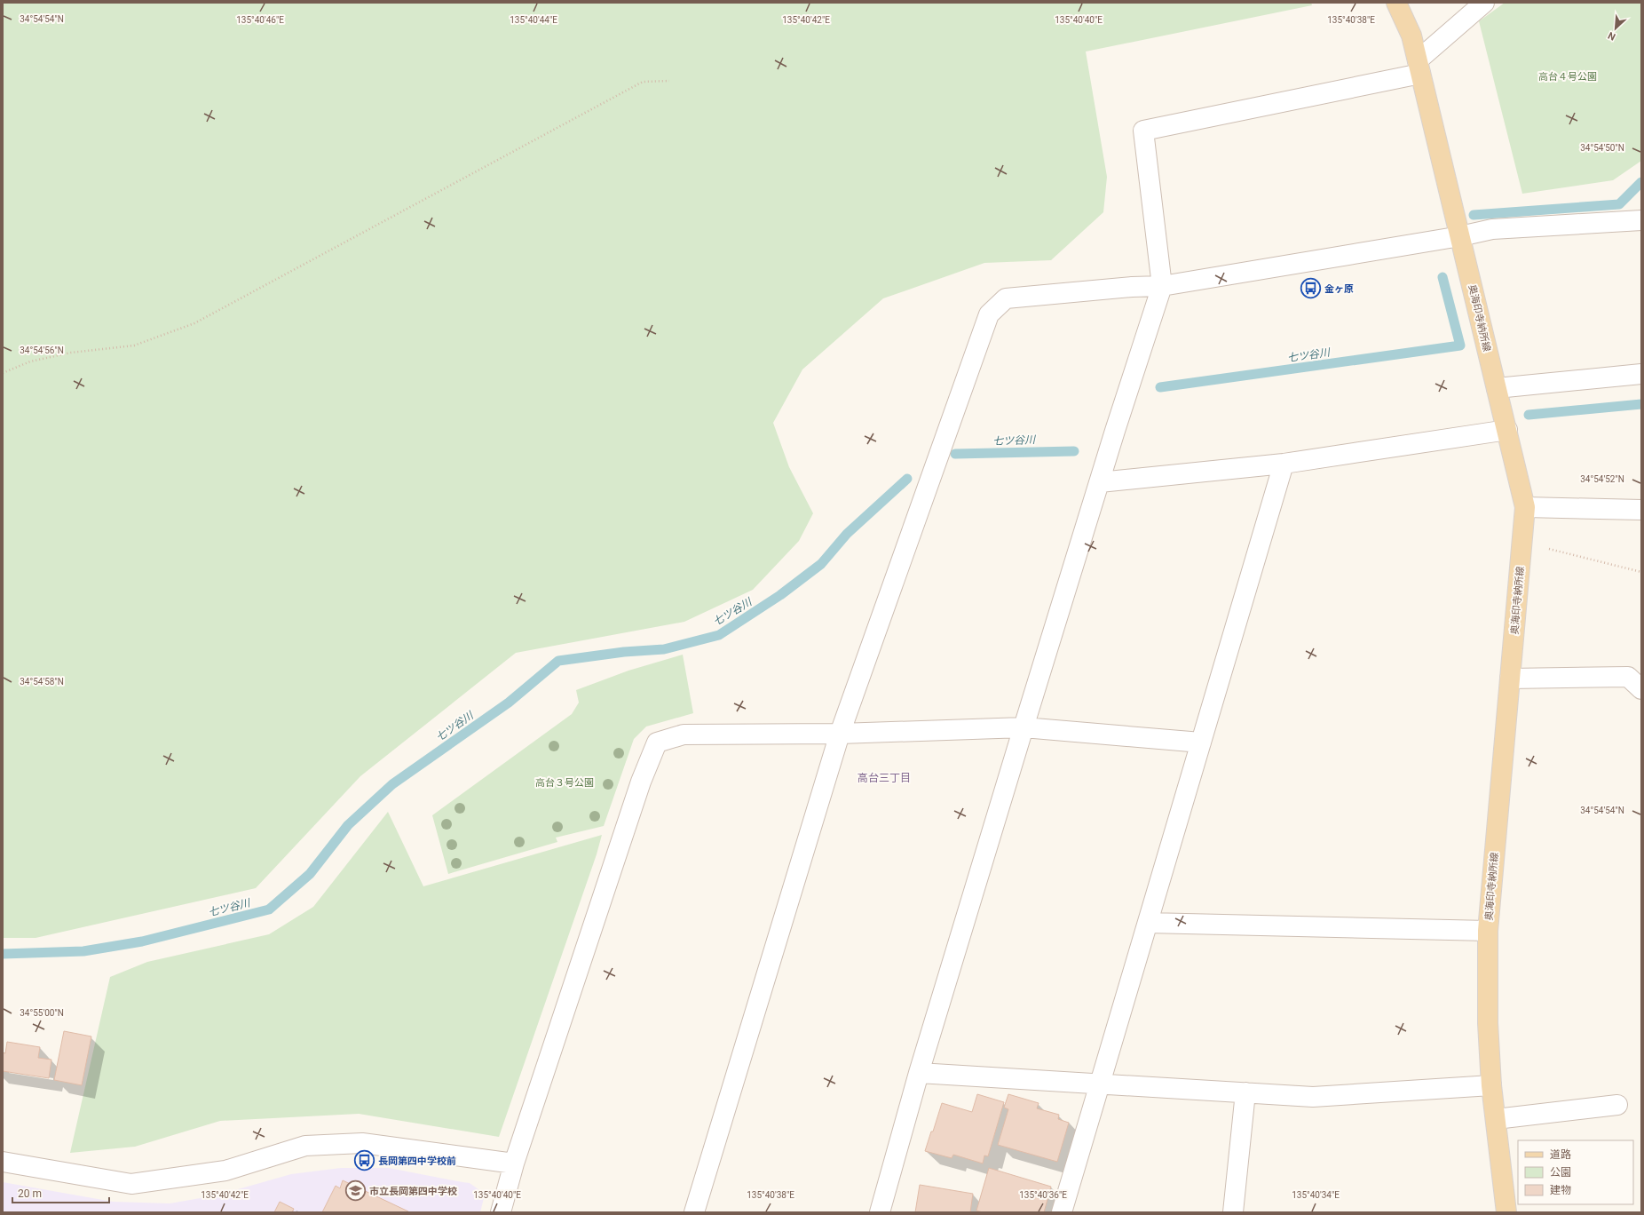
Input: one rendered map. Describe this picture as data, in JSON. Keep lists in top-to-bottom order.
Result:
{
  "streets": {
    "main road": ["奥海印寺納所線"]
  },
  "districts": ["高台三丁目"],
  "water": ["七ツ谷川"],
  "parks": ["高台４号公園", "高台３号公園"],
  "places": {
    "bus stop": ["金ヶ原", "長岡第四中学校前"],
    "school or university": ["市立長岡第四中学校"]
  },
  "legend": ["道路", "公園", "建物"],
  "scale_bar": "20 m",
  "north": "bottom left",
  "coordinates": [
    "34°54'54\"N",
    "135°40'46\"E",
    "135°40'44\"E",
    "135°40'42\"E",
    "135°40'40\"E",
    "135°40'38\"E",
    "34°54'50\"N",
    "34°54'56\"N",
    "34°54'52\"N",
    "34°54'58\"N",
    "34°55'00\"N",
    "135°40'36\"E",
    "135°40'34\"E"
  ]
}
